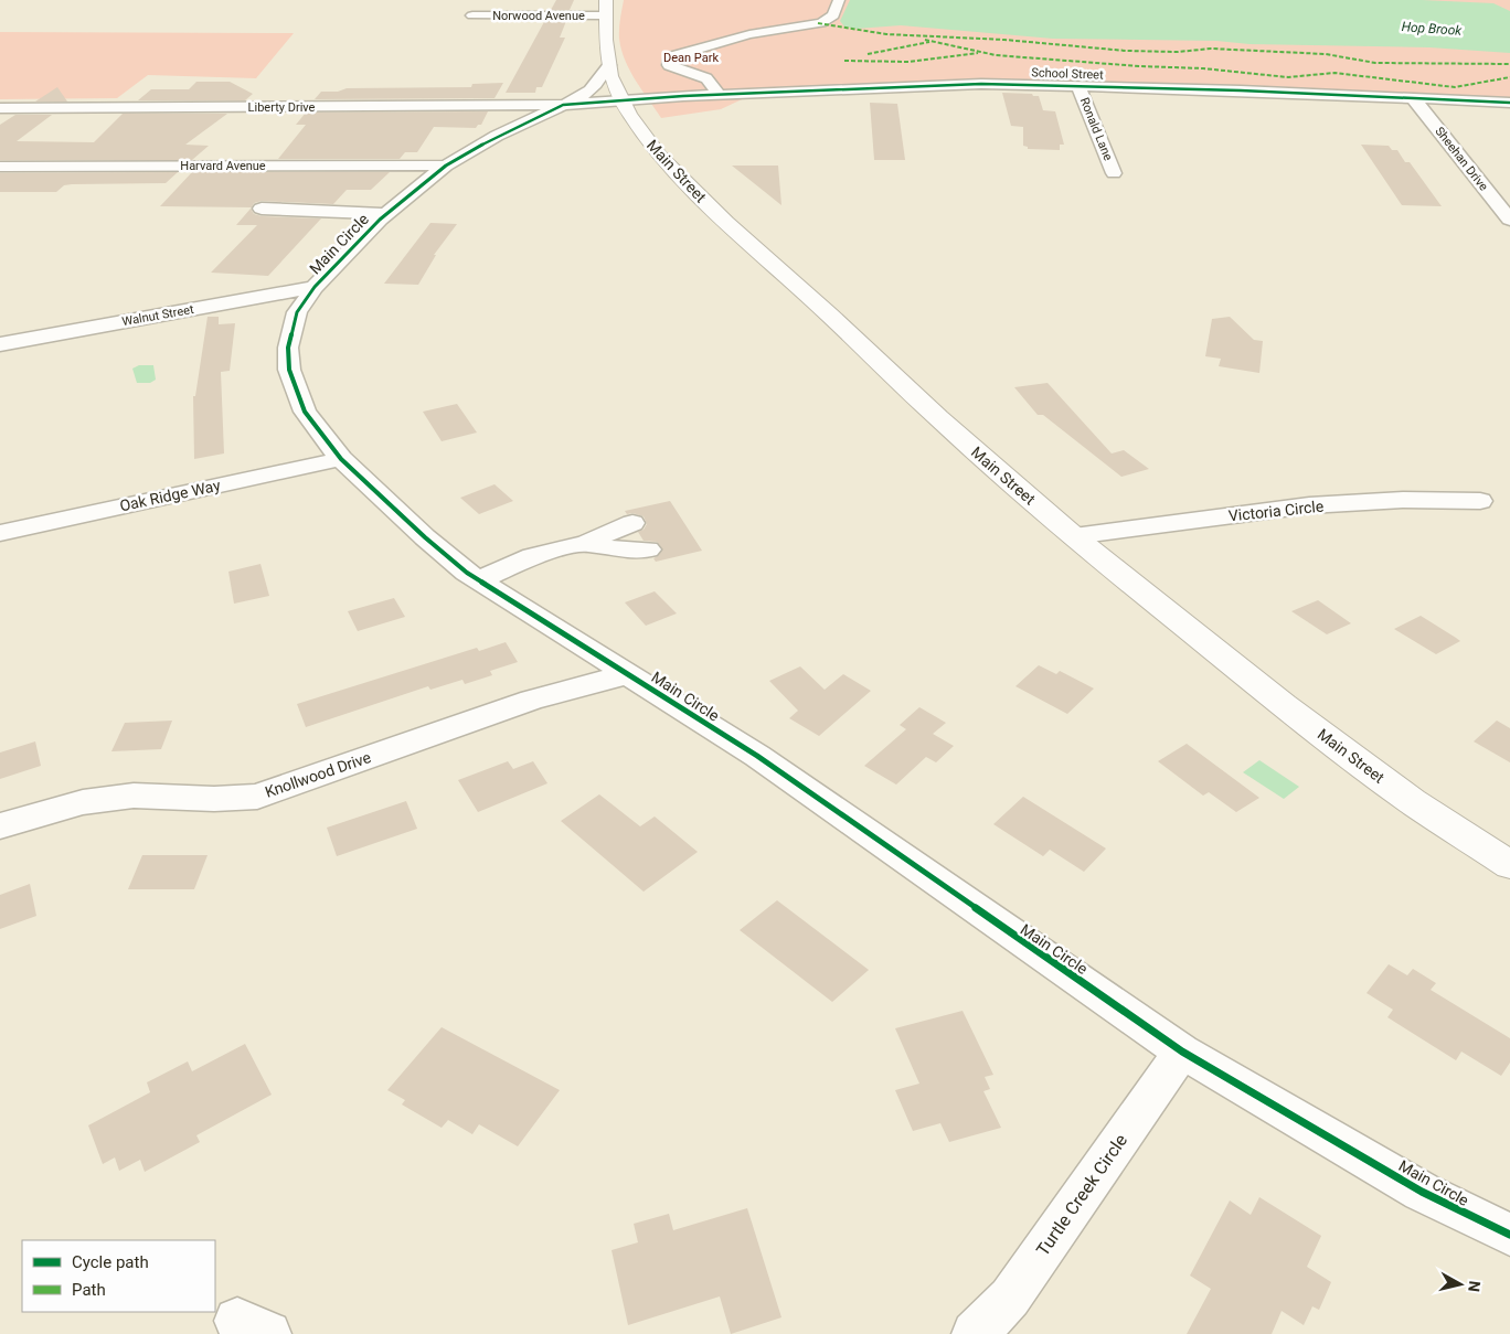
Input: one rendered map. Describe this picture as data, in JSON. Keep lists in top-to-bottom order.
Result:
{
  "streets": {
    "main road": ["Main Street"],
    "street": [
      "Norwood Avenue",
      "School Street",
      "Liberty Drive",
      "Ronald Lane",
      "Sheehan Drive",
      "Harvard Avenue",
      "Main Circle",
      "Walnut Street",
      "Oak Ridge Way",
      "Victoria Circle",
      "Knollwood Drive",
      "Turtle Creek Circle"
    ]
  },
  "crossings": [
    ["Norwood Avenue", "Main Street"],
    ["School Street", "Ronald Lane"],
    ["School Street", "Sheehan Drive"],
    ["School Street", "Main Street"],
    ["School Street", "Main Circle"],
    ["Liberty Drive", "Main Circle"],
    ["Harvard Avenue", "Main Circle"],
    ["Main Street", "Main Circle"],
    ["Main Street", "Victoria Circle"],
    ["Main Circle", "Walnut Street"],
    ["Main Circle", "Oak Ridge Way"],
    ["Main Circle", "Knollwood Drive"],
    ["Main Circle", "Turtle Creek Circle"]
  ],
  "water": ["Hop Brook"],
  "parks": ["Dean Park"],
  "legend": ["Cycle path", "Path"],
  "north": "right"
}
